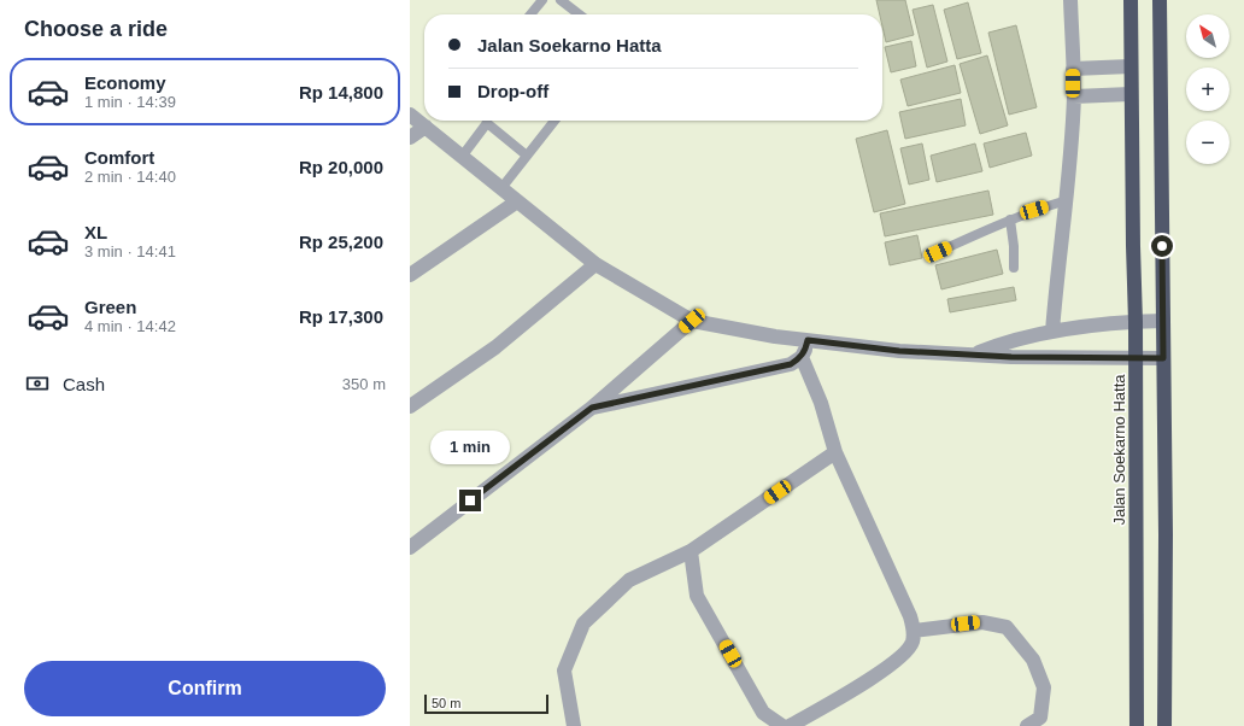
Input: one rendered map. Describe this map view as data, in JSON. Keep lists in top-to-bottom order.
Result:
{
  "streets": {
    "highway": ["Jalan Soekarno Hatta"]
  },
  "scale_bar": "50 m",
  "north": "top left",
  "page": {
    "heading": "Choose a ride",
    "map_buttons": ["+", "−"],
    "banner": ["Jalan Soekarno Hatta", "Drop-off"],
    "list": [
      {
        "name": "Economy",
        "note": "1 min · 14:39",
        "value": "Rp 14,800"
      },
      {
        "name": "Comfort",
        "note": "2 min · 14:40",
        "value": "Rp 20,000"
      },
      {
        "name": "XL",
        "note": "3 min · 14:41",
        "value": "Rp 25,200"
      },
      {
        "name": "Green",
        "note": "4 min · 14:42",
        "value": "Rp 17,300"
      }
    ],
    "pay": ["Cash", "350 m"],
    "bubble": "1 min",
    "buttons": "Confirm",
    "scale": "50 m"
  }
}
